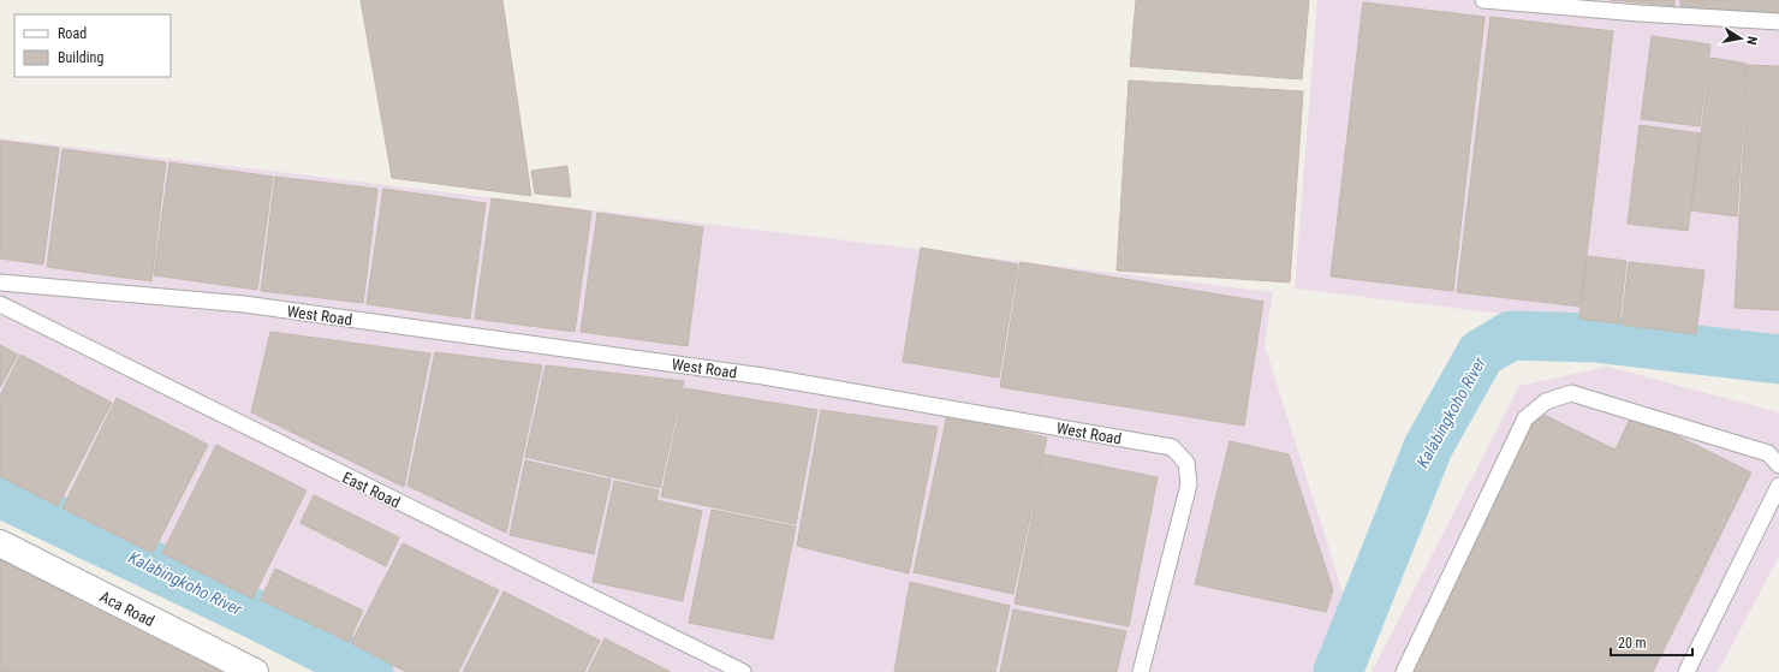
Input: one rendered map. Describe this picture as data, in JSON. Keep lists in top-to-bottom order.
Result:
{
  "streets": {
    "street": ["Aca Road"],
    "lane": ["West Road", "East Road"]
  },
  "water": ["Kalabingkoho River"],
  "legend": ["Road", "Building"],
  "scale_bar": "20 m",
  "north": "right"
}
